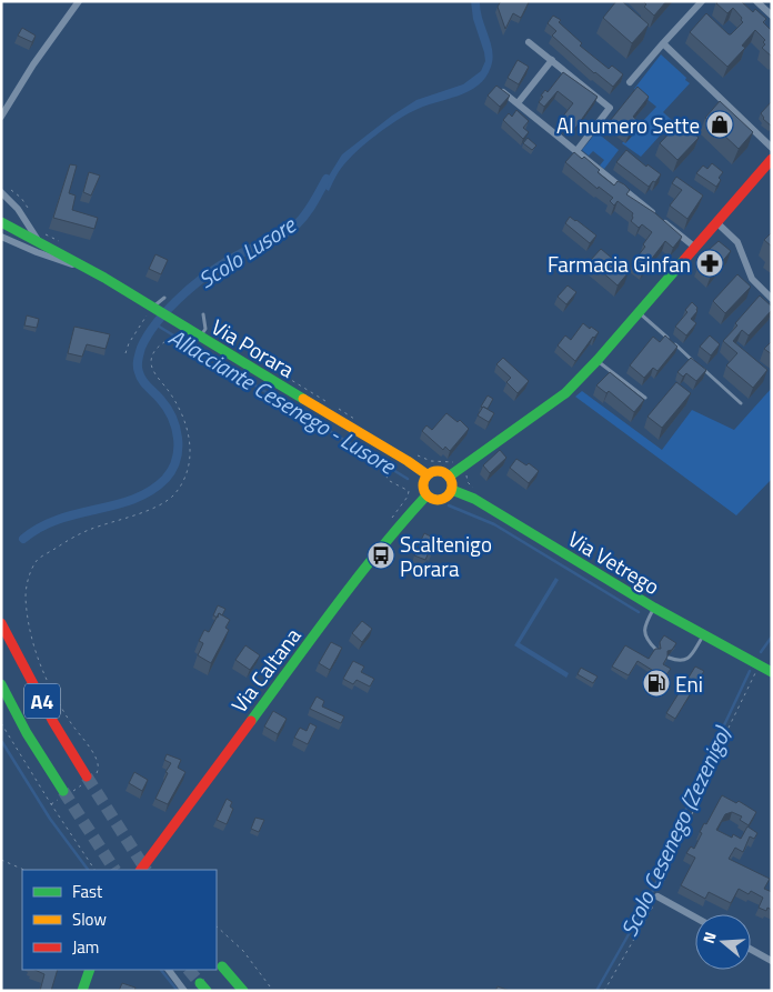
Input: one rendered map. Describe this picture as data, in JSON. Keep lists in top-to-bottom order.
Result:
{
  "streets": {
    "main road": [
      "Via Porara",
      "Via Vetrego",
      "Via Caltana",
      "A4"
    ]
  },
  "crossings": [
    ["Via Porara", "Via Vetrego"],
    ["Via Porara", "Via Caltana"],
    ["Via Vetrego", "Via Caltana"]
  ],
  "water": ["Scolo Lusore", "Allacciante Cesenego - Lusore", "Scolo Cesenego (Zezenigo)"],
  "places": {
    "shop": ["Al numero Sette"],
    "pharmacy": ["Farmacia Ginfan"],
    "bus stop": ["Scaltenigo Porara"],
    "fuel station": ["Eni"]
  },
  "legend": ["Fast", "Slow", "Jam"],
  "north": "left"
}
